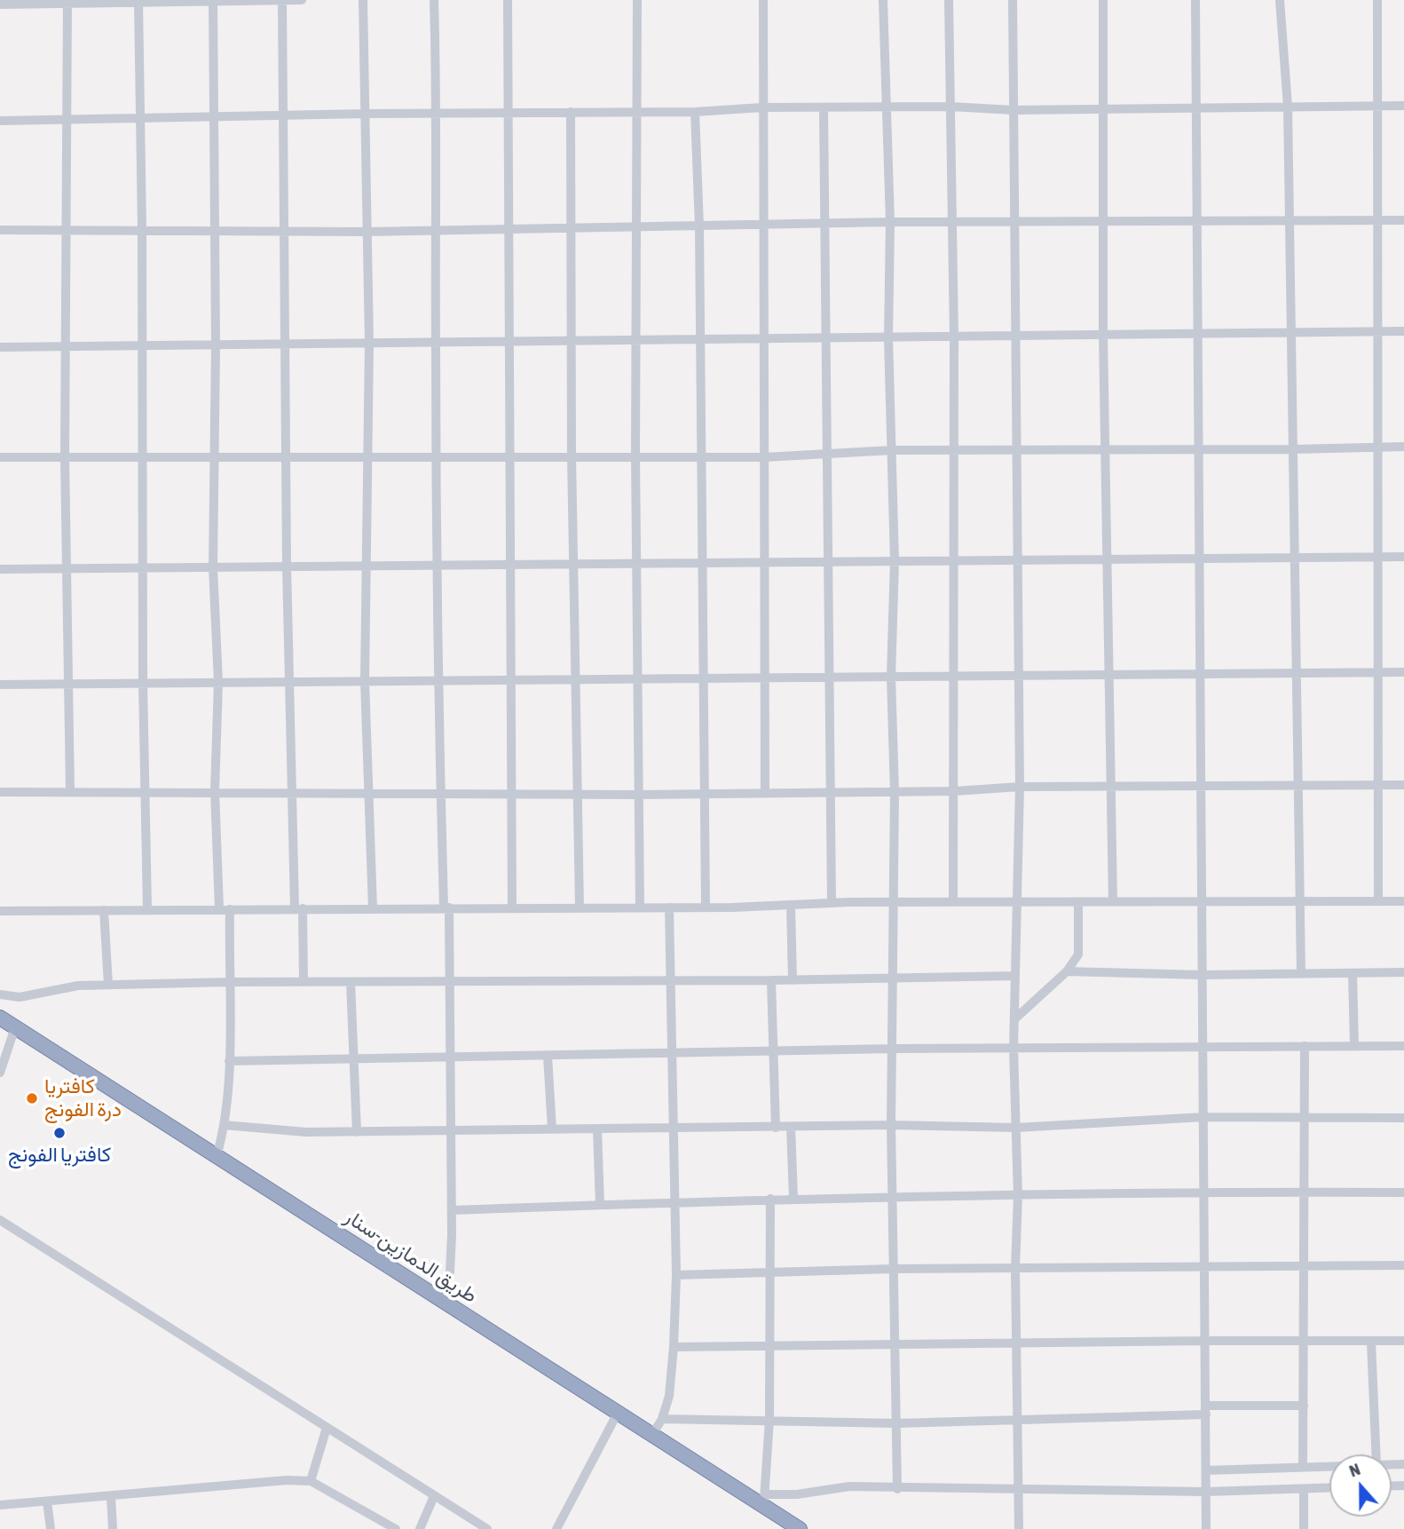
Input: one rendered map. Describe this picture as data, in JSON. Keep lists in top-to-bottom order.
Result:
{
  "streets": {
    "highway": ["طريق الدمازين-سنار"]
  },
  "places": ["كافتريا درة الفونج", "كافتريا الفونج"],
  "north": "top"
}
